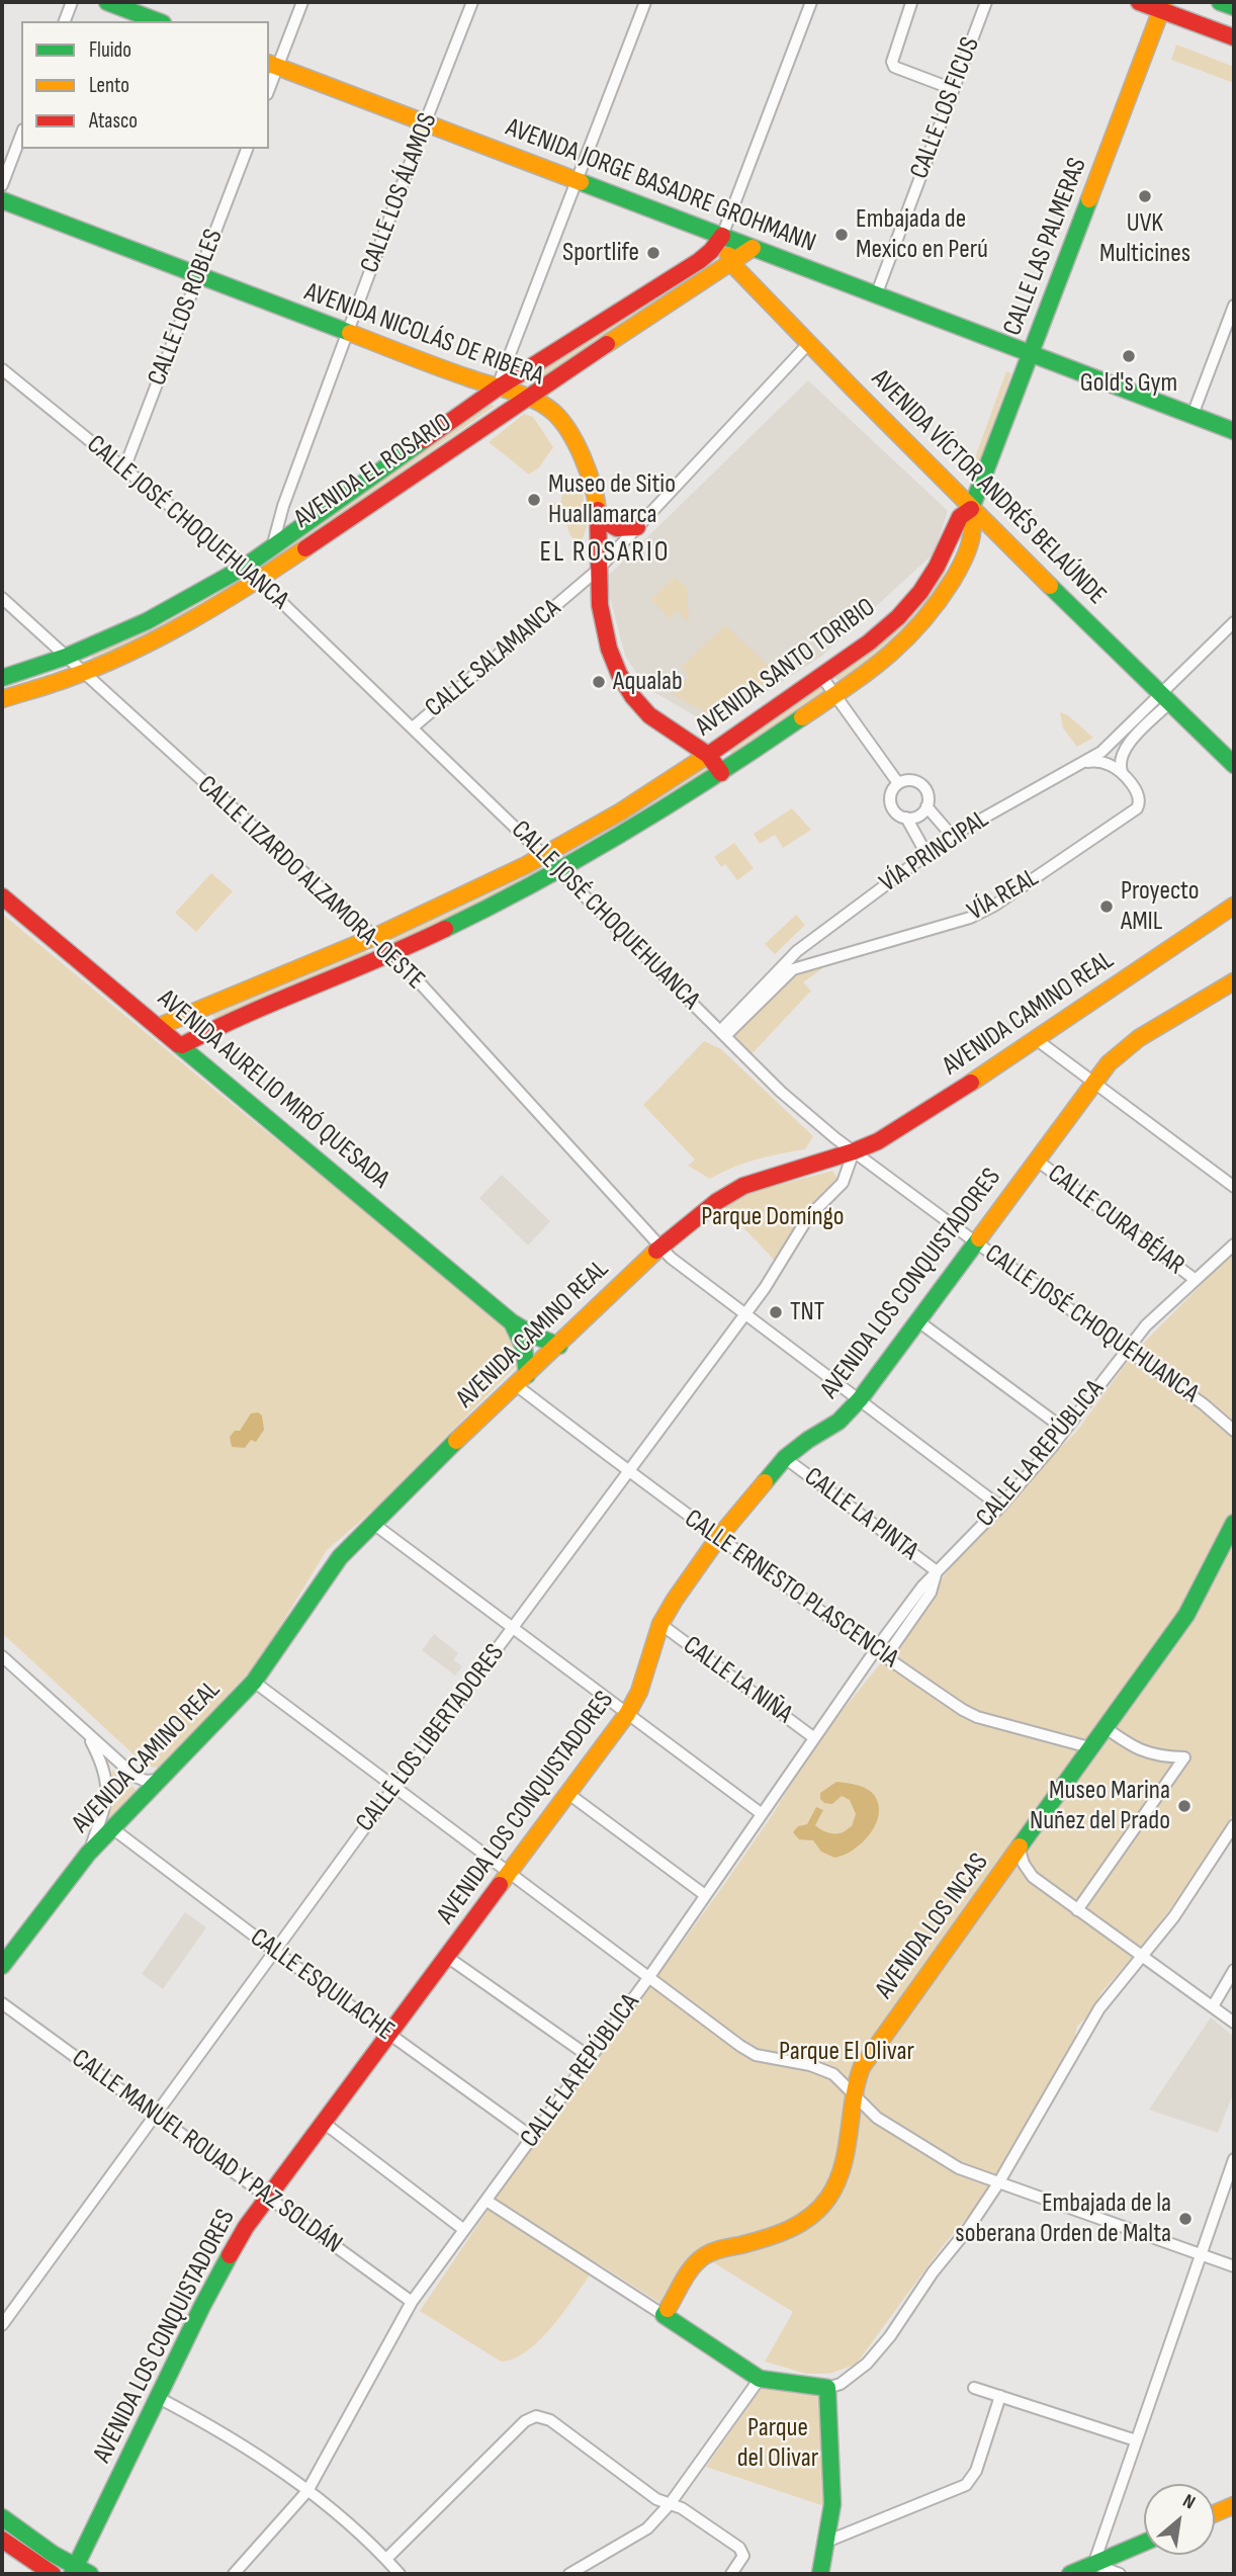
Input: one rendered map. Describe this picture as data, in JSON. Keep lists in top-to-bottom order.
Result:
{
  "streets": {
    "street": [
      "CALLE LOS FICUS",
      "AVENIDA JORGE BASADRE GROHMANN",
      "CALLE LOS ÁLAMOS",
      "CALLE LAS PALMERAS",
      "CALLE LOS ROBLES",
      "AVENIDA NICOLÁS DE RIBERA",
      "AVENIDA EL ROSARIO",
      "AVENIDA VÍCTOR ANDRÉS BELAÚNDE",
      "CALLE JOSÉ CHOQUEHUANCA",
      "CALLE SALAMANCA",
      "AVENIDA SANTO TORIBIO",
      "VÍA PRINCIPAL",
      "CALLE LIZARDO ALZAMORA-OESTE",
      "VÍA REAL",
      "AVENIDA CAMINO REAL",
      "AVENIDA AURELIO MIRÓ QUESADA",
      "CALLE CURA BÉJAR",
      "AVENIDA LOS CONQUISTADORES",
      "CALLE LA REPÚBLICA",
      "CALLE LA PINTA",
      "CALLE ERNESTO PLASCENCIA",
      "CALLE LA NIÑA",
      "CALLE LOS LIBERTADORES",
      "AVENIDA LOS INCAS",
      "CALLE ESQUILACHE",
      "CALLE MANUEL ROUAD Y PAZ SOLDÁN"
    ]
  },
  "crossings": [
    ["CALLE LOS FICUS", "AVENIDA JORGE BASADRE GROHMANN"],
    ["AVENIDA JORGE BASADRE GROHMANN", "CALLE LOS ÁLAMOS"],
    ["AVENIDA JORGE BASADRE GROHMANN", "CALLE LAS PALMERAS"],
    ["AVENIDA JORGE BASADRE GROHMANN", "AVENIDA EL ROSARIO"],
    ["AVENIDA JORGE BASADRE GROHMANN", "AVENIDA VÍCTOR ANDRÉS BELAÚNDE"],
    ["CALLE LOS ÁLAMOS", "AVENIDA NICOLÁS DE RIBERA"],
    ["CALLE LOS ÁLAMOS", "AVENIDA EL ROSARIO"],
    ["CALLE LAS PALMERAS", "AVENIDA VÍCTOR ANDRÉS BELAÚNDE"],
    ["CALLE LAS PALMERAS", "AVENIDA SANTO TORIBIO"],
    ["CALLE LOS ROBLES", "AVENIDA NICOLÁS DE RIBERA"],
    ["CALLE LOS ROBLES", "CALLE JOSÉ CHOQUEHUANCA"],
    ["AVENIDA NICOLÁS DE RIBERA", "AVENIDA EL ROSARIO"],
    ["AVENIDA NICOLÁS DE RIBERA", "CALLE SALAMANCA"],
    ["AVENIDA NICOLÁS DE RIBERA", "AVENIDA SANTO TORIBIO"],
    ["AVENIDA EL ROSARIO", "AVENIDA VÍCTOR ANDRÉS BELAÚNDE"],
    ["AVENIDA EL ROSARIO", "CALLE JOSÉ CHOQUEHUANCA"],
    ["AVENIDA EL ROSARIO", "CALLE LIZARDO ALZAMORA-OESTE"],
    ["AVENIDA VÍCTOR ANDRÉS BELAÚNDE", "CALLE SALAMANCA"],
    ["AVENIDA VÍCTOR ANDRÉS BELAÚNDE", "AVENIDA SANTO TORIBIO"],
    ["AVENIDA VÍCTOR ANDRÉS BELAÚNDE", "VÍA PRINCIPAL"],
    ["CALLE JOSÉ CHOQUEHUANCA", "CALLE SALAMANCA"],
    ["CALLE JOSÉ CHOQUEHUANCA", "AVENIDA SANTO TORIBIO"],
    ["CALLE JOSÉ CHOQUEHUANCA", "VÍA PRINCIPAL"],
    ["CALLE JOSÉ CHOQUEHUANCA", "VÍA REAL"],
    ["CALLE JOSÉ CHOQUEHUANCA", "AVENIDA CAMINO REAL"],
    ["CALLE JOSÉ CHOQUEHUANCA", "AVENIDA LOS CONQUISTADORES"],
    ["CALLE JOSÉ CHOQUEHUANCA", "CALLE LA REPÚBLICA"],
    ["CALLE JOSÉ CHOQUEHUANCA", "CALLE LOS LIBERTADORES"],
    ["AVENIDA SANTO TORIBIO", "CALLE LIZARDO ALZAMORA-OESTE"],
    ["AVENIDA SANTO TORIBIO", "AVENIDA AURELIO MIRÓ QUESADA"],
    ["VÍA PRINCIPAL", "VÍA REAL"],
    ["CALLE LIZARDO ALZAMORA-OESTE", "AVENIDA CAMINO REAL"],
    ["CALLE LIZARDO ALZAMORA-OESTE", "AVENIDA LOS CONQUISTADORES"],
    ["CALLE LIZARDO ALZAMORA-OESTE", "CALLE LA REPÚBLICA"],
    ["CALLE LIZARDO ALZAMORA-OESTE", "CALLE LOS LIBERTADORES"],
    ["AVENIDA CAMINO REAL", "AVENIDA AURELIO MIRÓ QUESADA"],
    ["AVENIDA CAMINO REAL", "CALLE ERNESTO PLASCENCIA"],
    ["AVENIDA CAMINO REAL", "CALLE LOS LIBERTADORES"],
    ["AVENIDA CAMINO REAL", "CALLE ESQUILACHE"],
    ["AVENIDA AURELIO MIRÓ QUESADA", "CALLE ERNESTO PLASCENCIA"],
    ["CALLE CURA BÉJAR", "AVENIDA LOS CONQUISTADORES"],
    ["CALLE CURA BÉJAR", "CALLE LA REPÚBLICA"],
    ["AVENIDA LOS CONQUISTADORES", "CALLE LA PINTA"],
    ["AVENIDA LOS CONQUISTADORES", "CALLE ERNESTO PLASCENCIA"],
    ["AVENIDA LOS CONQUISTADORES", "CALLE LA NIÑA"],
    ["AVENIDA LOS CONQUISTADORES", "CALLE ESQUILACHE"],
    ["AVENIDA LOS CONQUISTADORES", "CALLE MANUEL ROUAD Y PAZ SOLDÁN"],
    ["CALLE LA REPÚBLICA", "CALLE LA PINTA"],
    ["CALLE LA REPÚBLICA", "CALLE ERNESTO PLASCENCIA"],
    ["CALLE LA REPÚBLICA", "CALLE LA NIÑA"],
    ["CALLE LA REPÚBLICA", "CALLE ESQUILACHE"],
    ["CALLE LA REPÚBLICA", "CALLE MANUEL ROUAD Y PAZ SOLDÁN"],
    ["CALLE ERNESTO PLASCENCIA", "CALLE LOS LIBERTADORES"],
    ["CALLE ERNESTO PLASCENCIA", "AVENIDA LOS INCAS"],
    ["CALLE LOS LIBERTADORES", "CALLE ESQUILACHE"],
    ["CALLE LOS LIBERTADORES", "CALLE MANUEL ROUAD Y PAZ SOLDÁN"]
  ],
  "districts": ["EL ROSARIO"],
  "parks": ["Parque Domíngo", "Parque El Olivar", "Parque del Olivar"],
  "places": [
    "UVK Multicines",
    "Embajada de Mexico en Perú",
    "Sportlife",
    "Gold's Gym",
    "Museo de Sitio Huallamarca",
    "Aqualab",
    "Proyecto AMIL",
    "TNT",
    "Museo Marina Nuñez del Prado",
    "Embajada de la soberana Orden de Malta"
  ],
  "legend": ["Fluido", "Lento", "Atasco"],
  "north": "top right"
}
